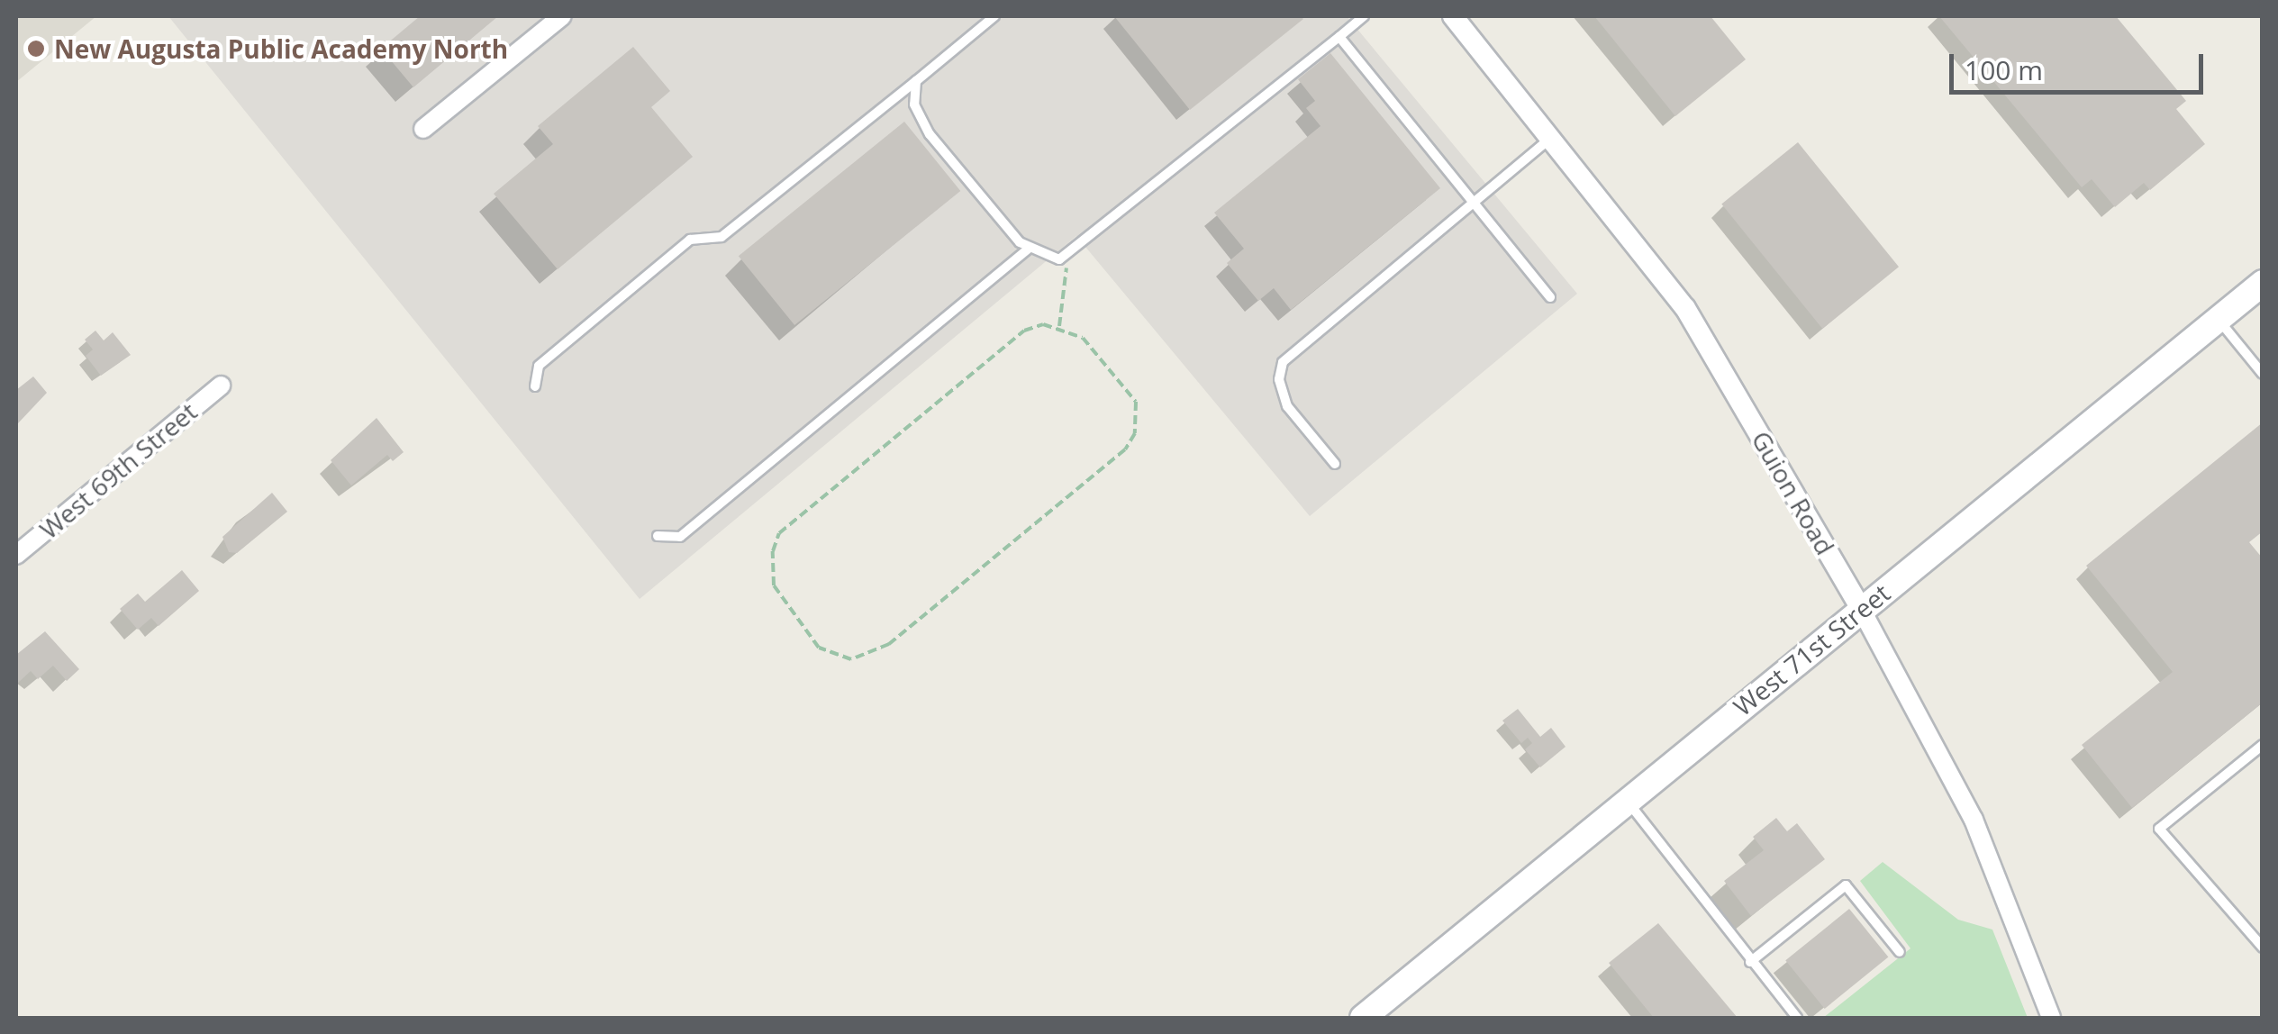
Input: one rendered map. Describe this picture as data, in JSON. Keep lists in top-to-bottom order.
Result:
{
  "streets": {
    "main road": ["West 71st Street"],
    "street": ["West 69th Street", "Guion Road"]
  },
  "crossings": [
    ["Guion Road", "West 71st Street"]
  ],
  "places": ["New Augusta Public Academy North"],
  "scale_bar": "100 m"
}
